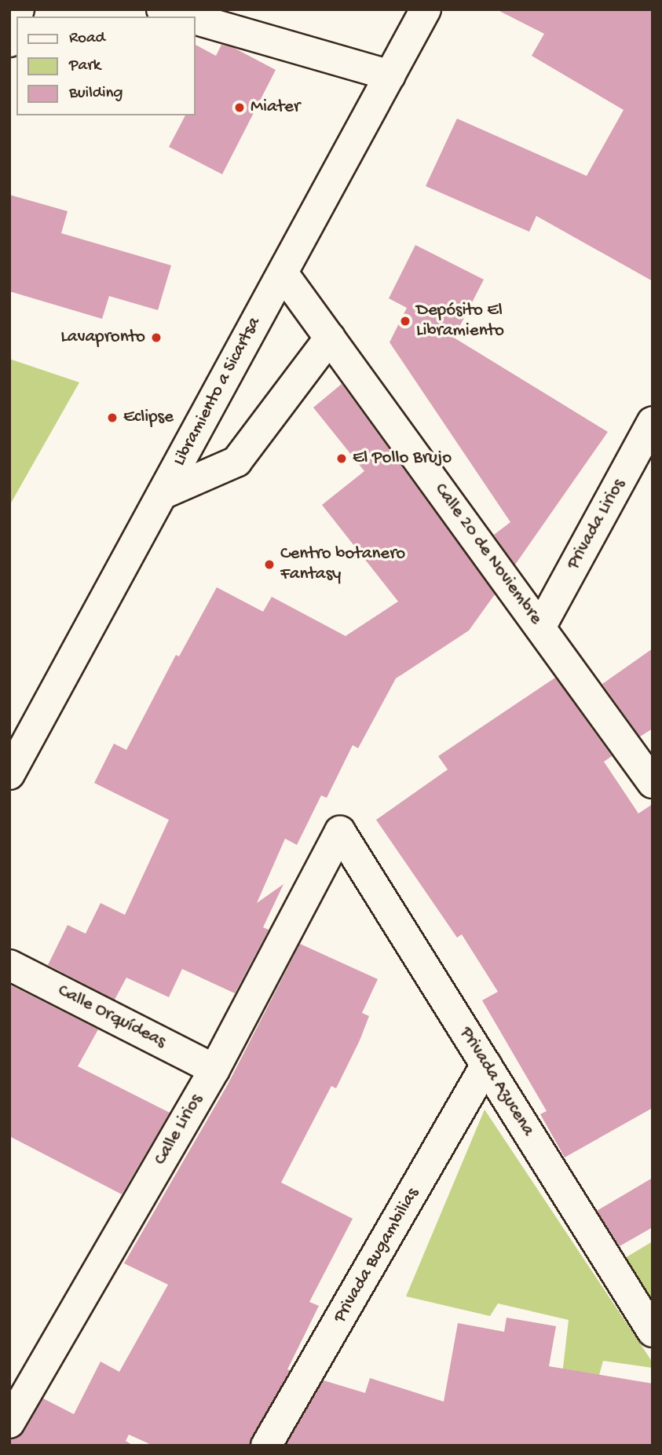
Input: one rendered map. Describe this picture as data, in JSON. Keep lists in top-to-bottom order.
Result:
{
  "streets": {
    "street": [
      "Libramiento a Sicartsa",
      "Privada Lirios",
      "Calle 20 de Noviembre",
      "Calle Orquídeas",
      "Privada Azucena",
      "Calle Lirios",
      "Privada Bugambilias"
    ]
  },
  "crossings": [
    ["Libramiento a Sicartsa", "Calle 20 de Noviembre"],
    ["Privada Lirios", "Calle 20 de Noviembre"],
    ["Calle Orquídeas", "Calle Lirios"],
    ["Privada Azucena", "Calle Lirios"],
    ["Privada Azucena", "Privada Bugambilias"]
  ],
  "places": [
    "Miater",
    "Depósito El Libramiento",
    "Lavapronto",
    "Eclipse",
    "El Pollo Brujo",
    "Centro botanero Fantasy"
  ],
  "legend": ["Road", "Park", "Building"]
}
